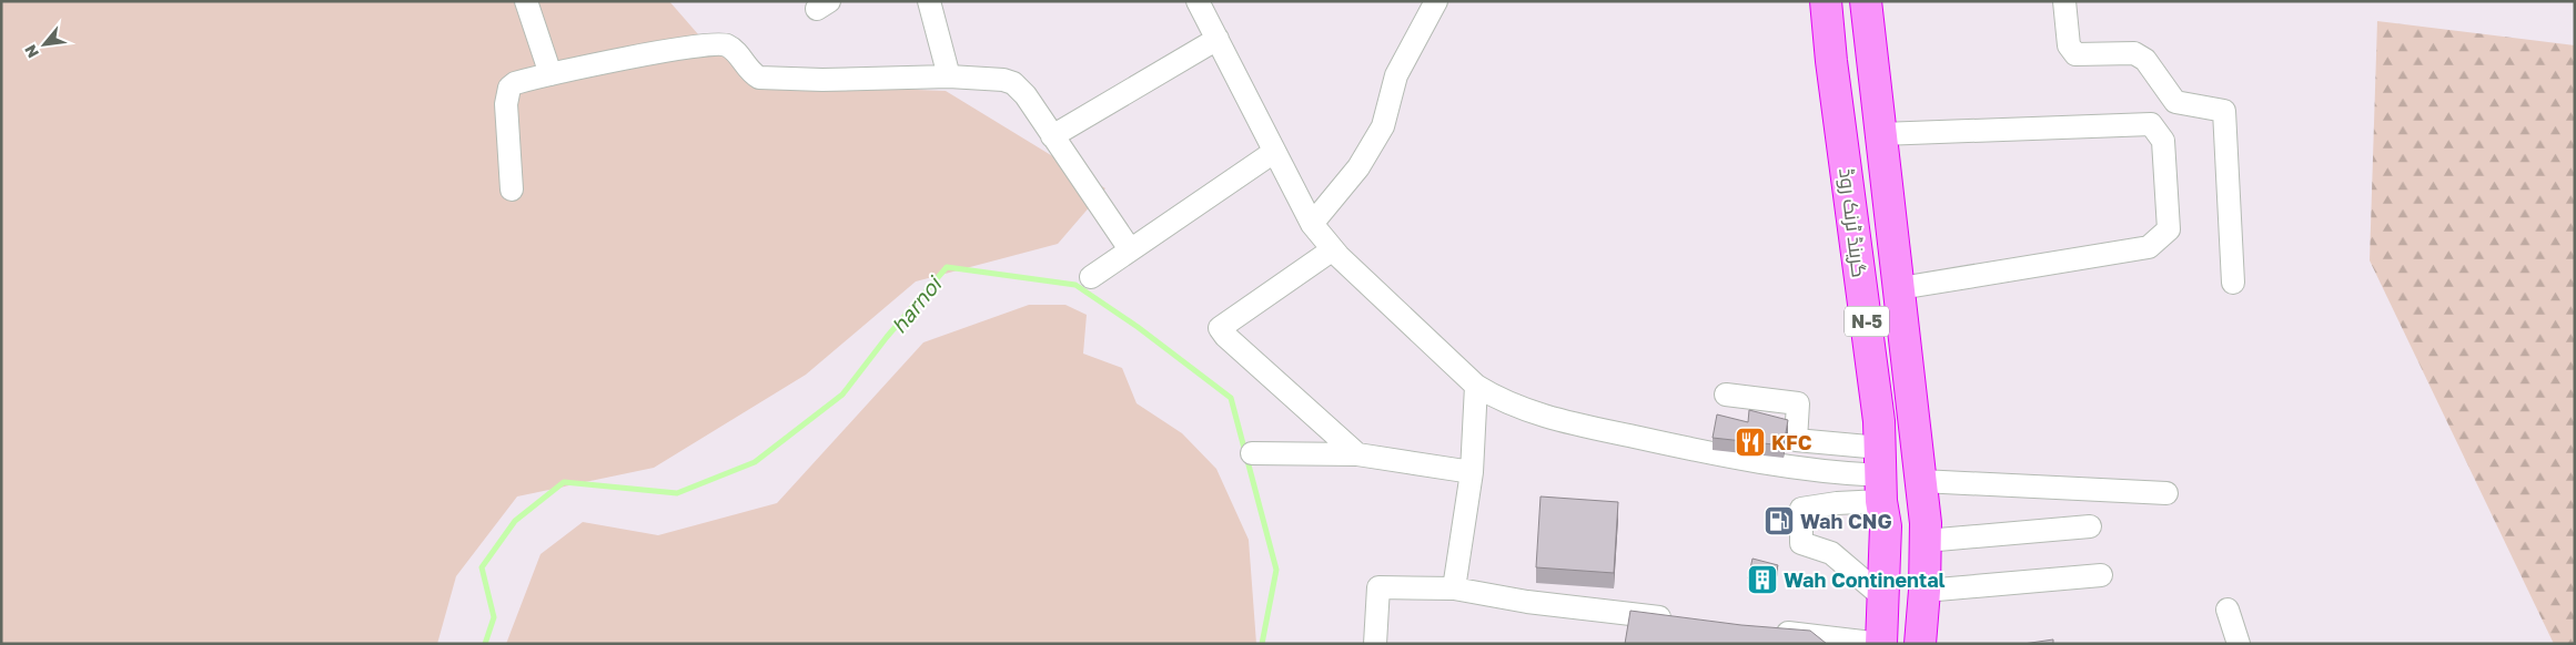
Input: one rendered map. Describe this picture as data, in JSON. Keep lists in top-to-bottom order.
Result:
{
  "streets": {
    "highway": ["گرینڈ ٹرنک روڈ", "N-5"]
  },
  "water": ["harnoi"],
  "places": {
    "restaurant": ["KFC"],
    "fuel station": ["Wah CNG"],
    "building": ["Wah Continental"]
  },
  "north": "bottom left"
}
